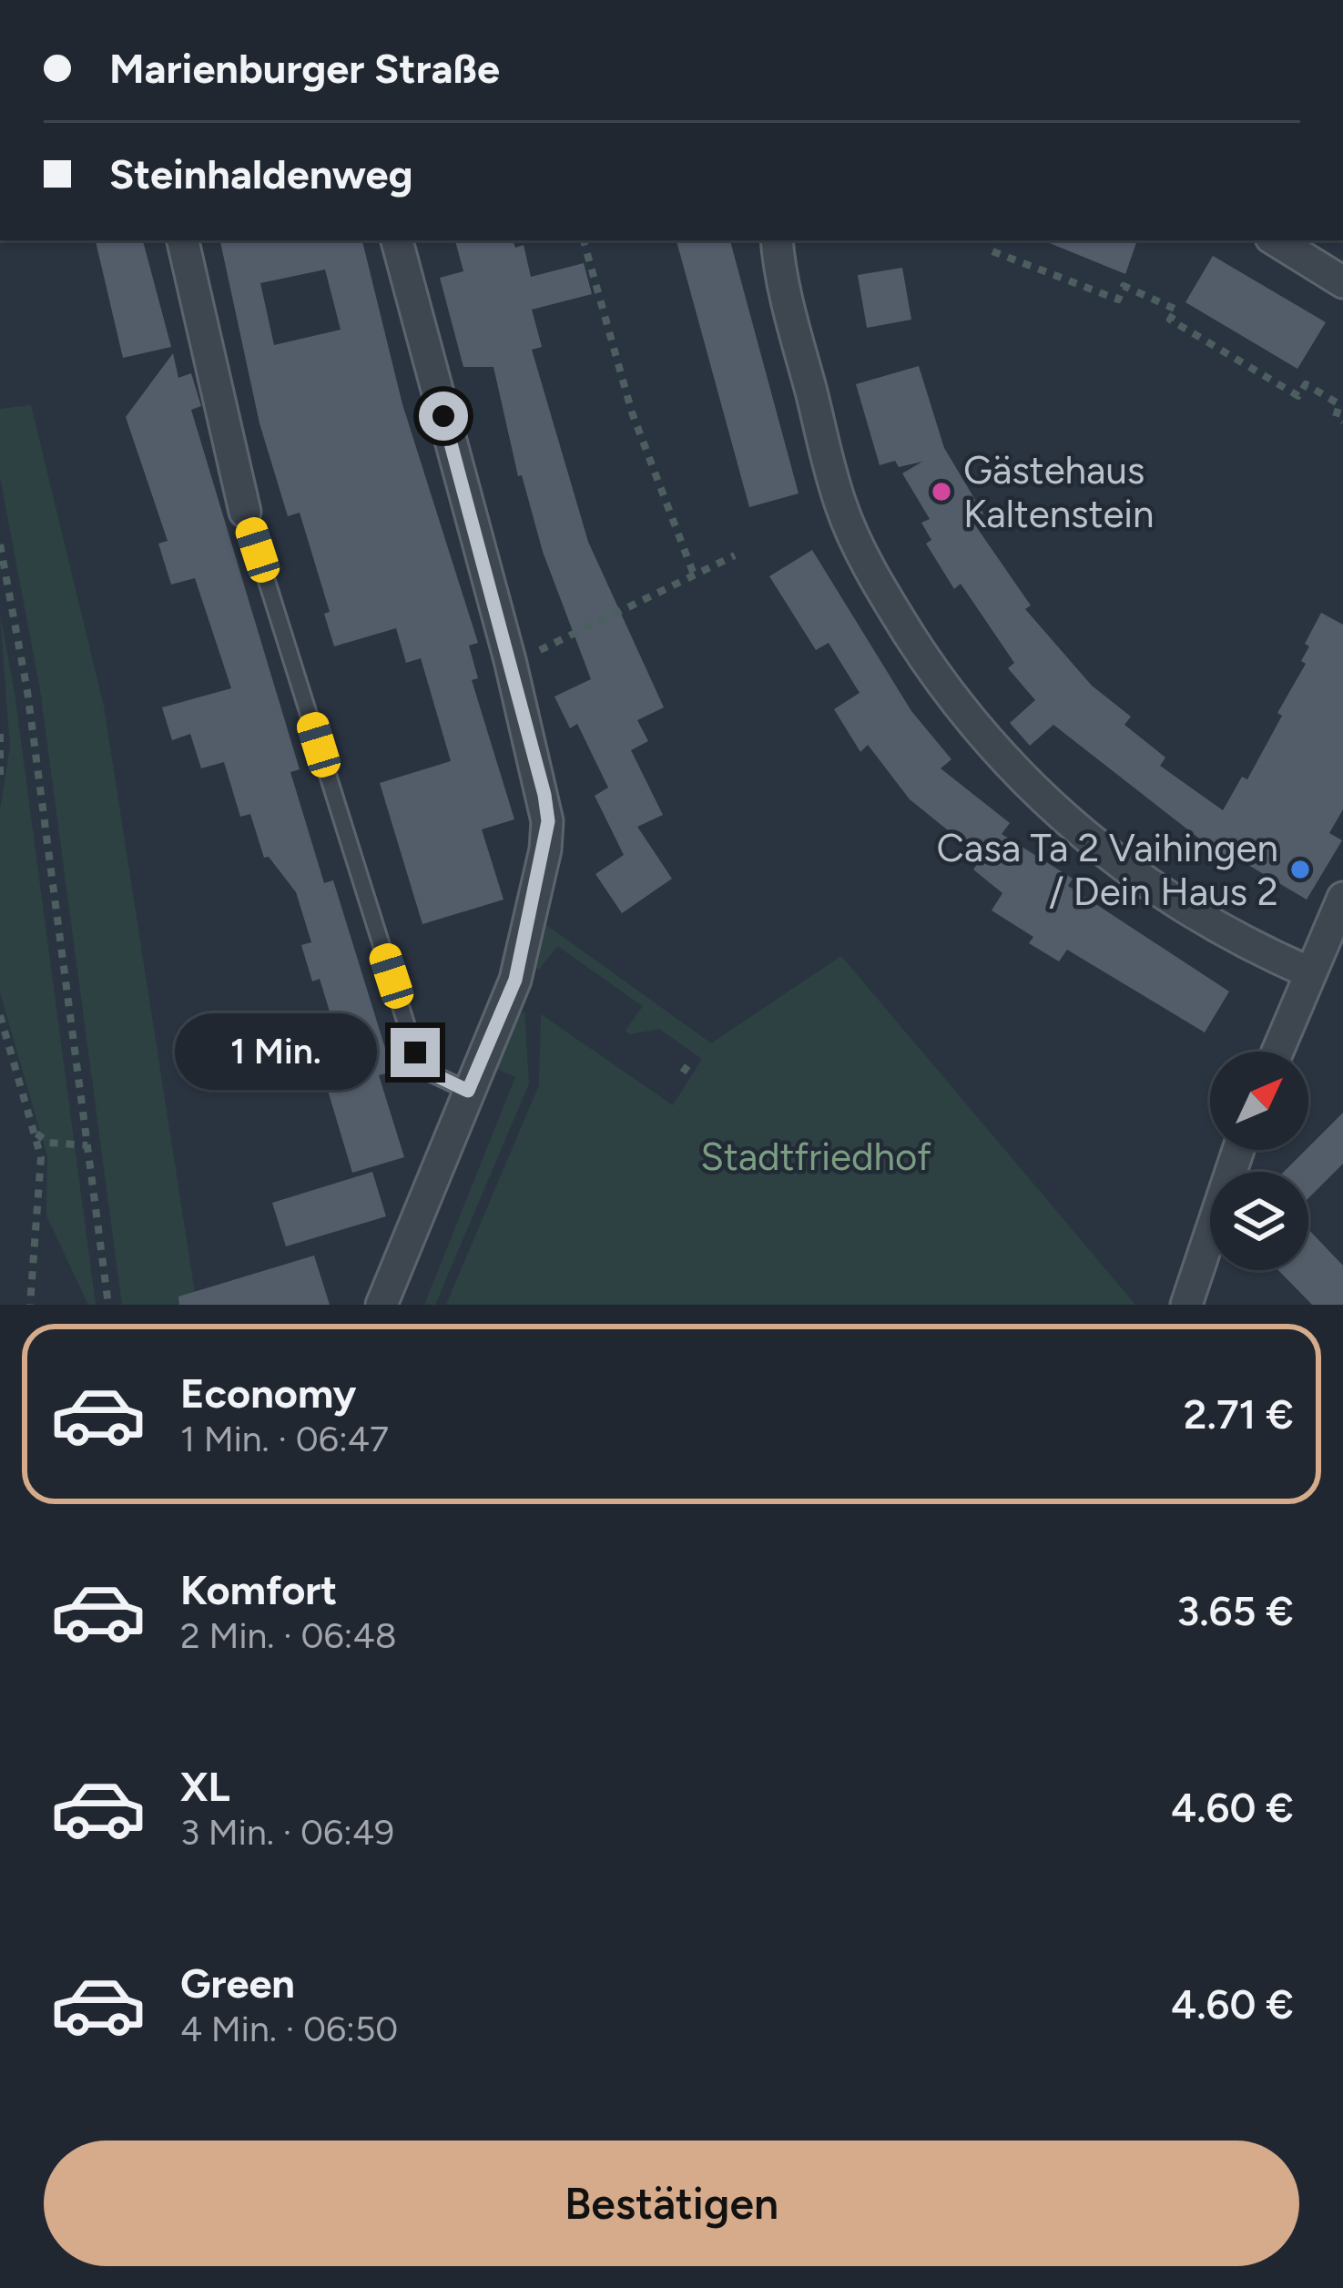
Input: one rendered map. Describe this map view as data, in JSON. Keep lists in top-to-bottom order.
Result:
{
  "parks": ["Stadtfriedhof"],
  "places": ["Gästehaus Kaltenstein", "Casa Ta 2 Vaihingen / Dein Haus 2"],
  "north": "top right",
  "page": {
    "banner": ["Marienburger Straße", "Steinhaldenweg"],
    "bubble": "1 Min.",
    "list": [
      {
        "name": "Economy",
        "note": "1 Min. · 06:47",
        "value": "2.71 €"
      },
      {
        "name": "Komfort",
        "note": "2 Min. · 06:48",
        "value": "3.65 €"
      },
      {
        "name": "XL",
        "note": "3 Min. · 06:49",
        "value": "4.60 €"
      },
      {
        "name": "Green",
        "note": "4 Min. · 06:50",
        "value": "4.60 €"
      }
    ],
    "buttons": "Bestätigen"
  }
}
